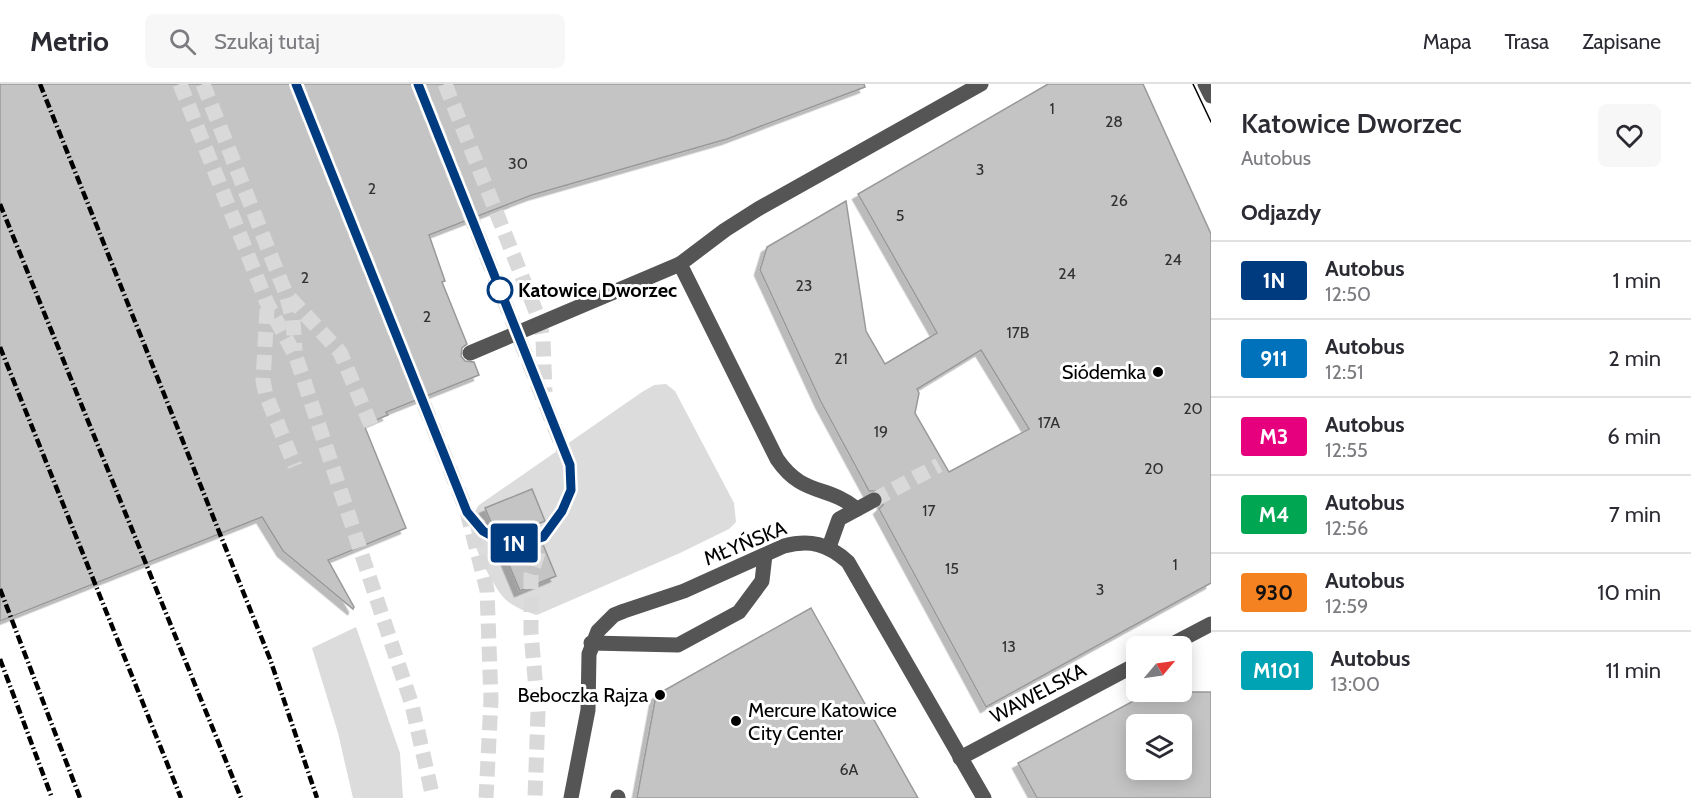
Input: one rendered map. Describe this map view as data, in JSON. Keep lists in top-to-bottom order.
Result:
{
  "streets": {
    "street": ["MŁYŃSKA", "WAWELSKA"]
  },
  "places": [
    "Katowice Dworzec",
    "Siódemka",
    "Beboczka Rajza",
    "Mercure Katowice City Center"
  ],
  "lines": ["bus line 1N"],
  "house_numbers": [
    "1",
    "28",
    "30",
    "3",
    "2",
    "26",
    "5",
    "24",
    "24",
    "2",
    "23",
    "2",
    "17B",
    "21",
    "20",
    "17A",
    "19",
    "20",
    "17",
    "1",
    "15",
    "3",
    "13",
    "6A"
  ],
  "north": "top right",
  "page": {
    "header": "Metrio",
    "search": "Szukaj tutaj",
    "nav": ["Mapa", "Trasa", "Zapisane"],
    "on_map": "1N",
    "heading": [
      ["Katowice Dworzec", "Autobus"],
      "Odjazdy"
    ],
    "list": [
      {
        "mark": "1N",
        "name": "Autobus",
        "note": "12:50",
        "value": "1 min"
      },
      {
        "mark": "911",
        "name": "Autobus",
        "note": "12:51",
        "value": "2 min"
      },
      {
        "mark": "M3",
        "name": "Autobus",
        "note": "12:55",
        "value": "6 min"
      },
      {
        "mark": "M4",
        "name": "Autobus",
        "note": "12:56",
        "value": "7 min"
      },
      {
        "mark": "930",
        "name": "Autobus",
        "note": "12:59",
        "value": "10 min"
      },
      {
        "mark": "M101",
        "name": "Autobus",
        "note": "13:00",
        "value": "11 min"
      }
    ]
  }
}
